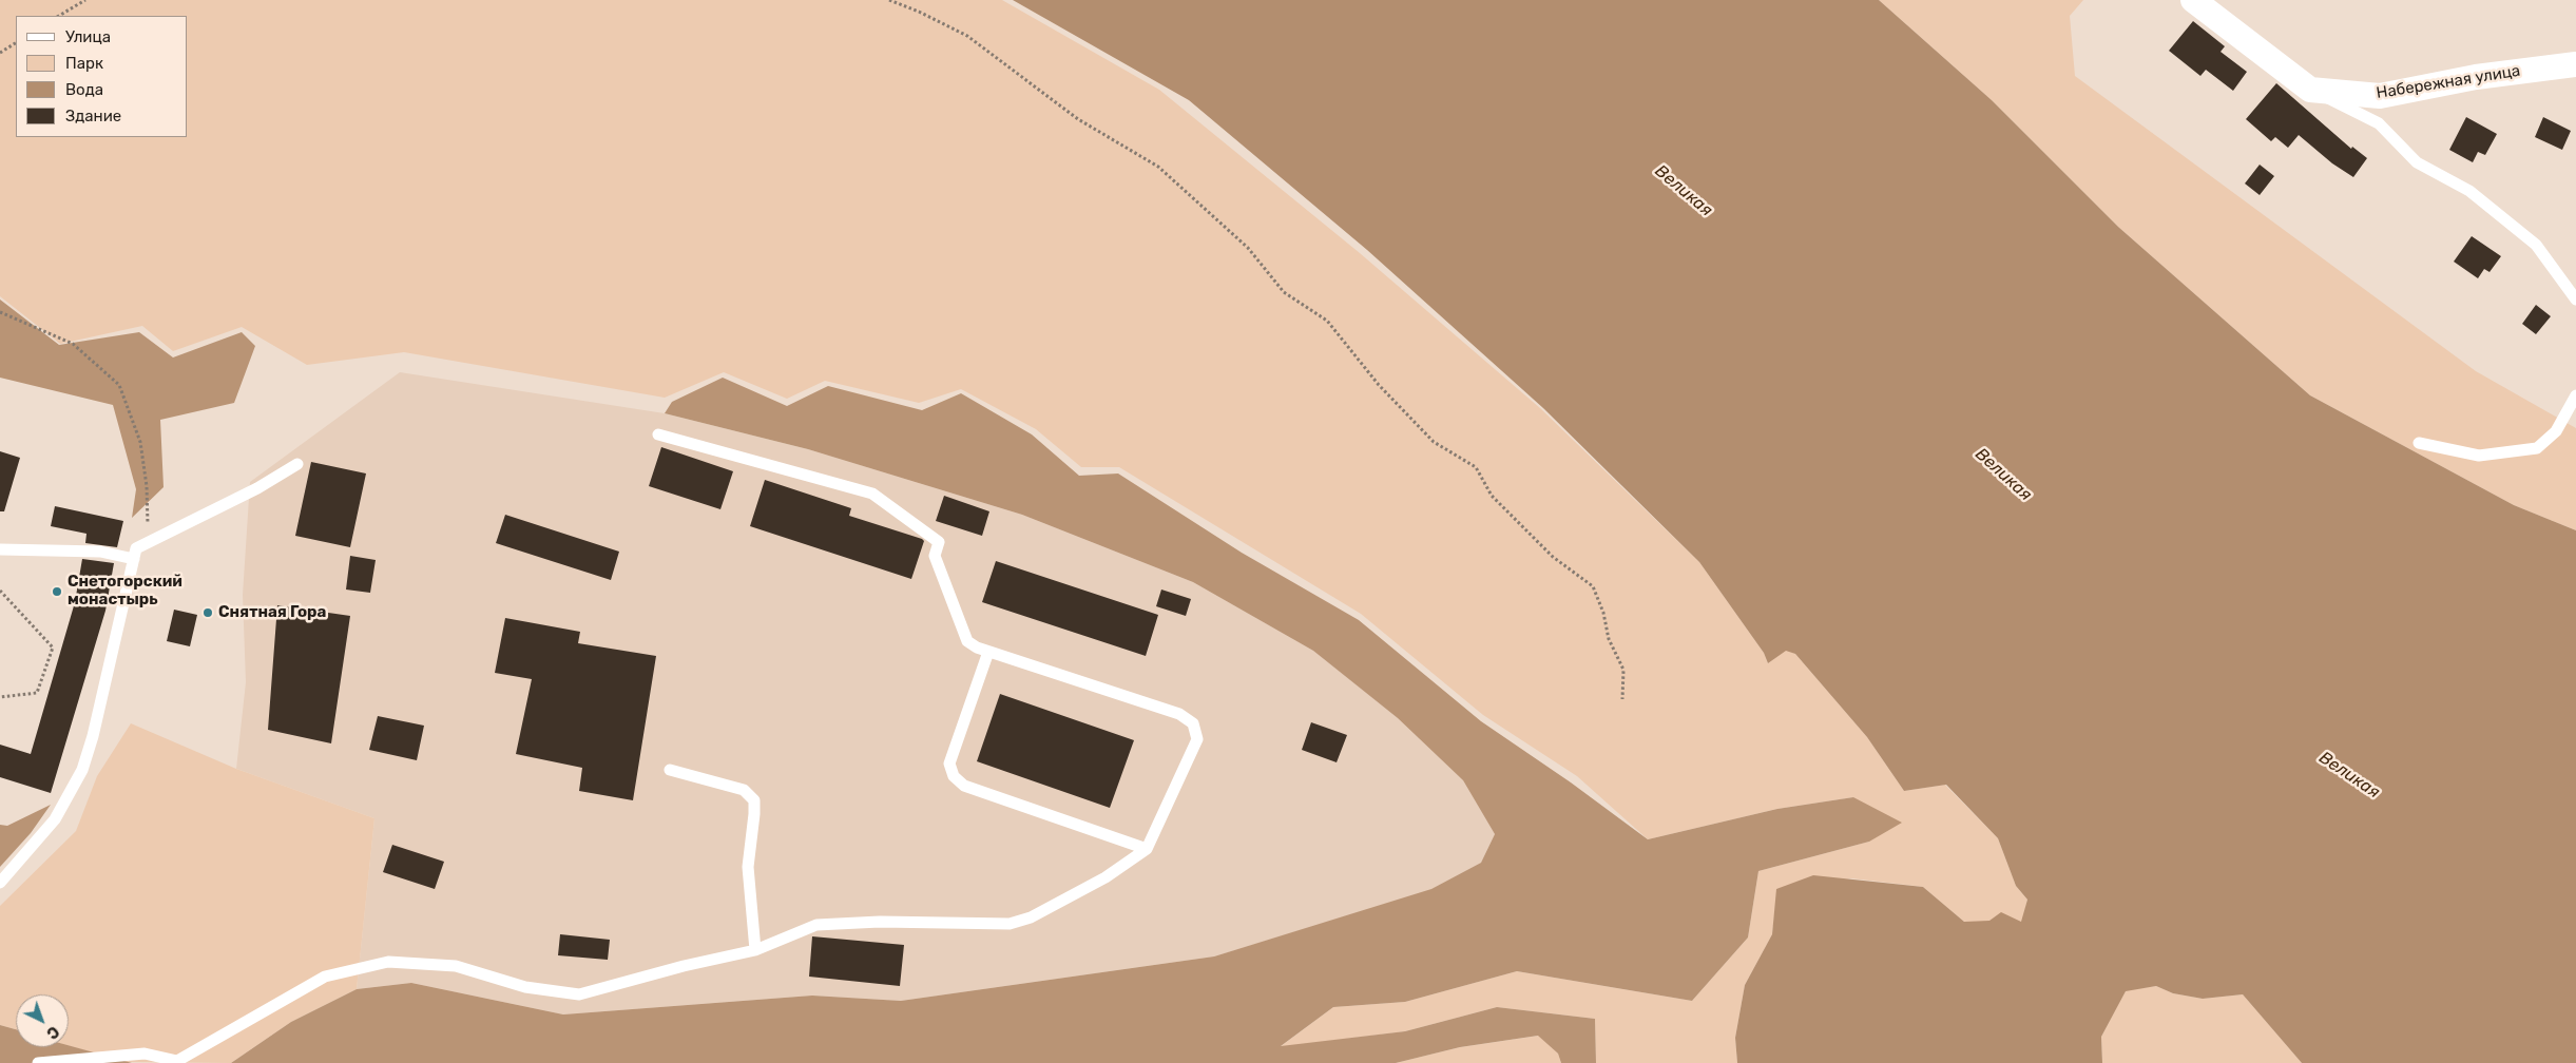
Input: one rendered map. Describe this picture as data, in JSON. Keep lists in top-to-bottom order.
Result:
{
  "streets": {
    "street": ["Набережная улица"]
  },
  "water": ["Великая"],
  "places": ["Снетогорский монастырь", "Снятная Гора"],
  "legend": [
    "Улица",
    "Парк",
    "Вода",
    "Здание"
  ],
  "north": "bottom right"
}
